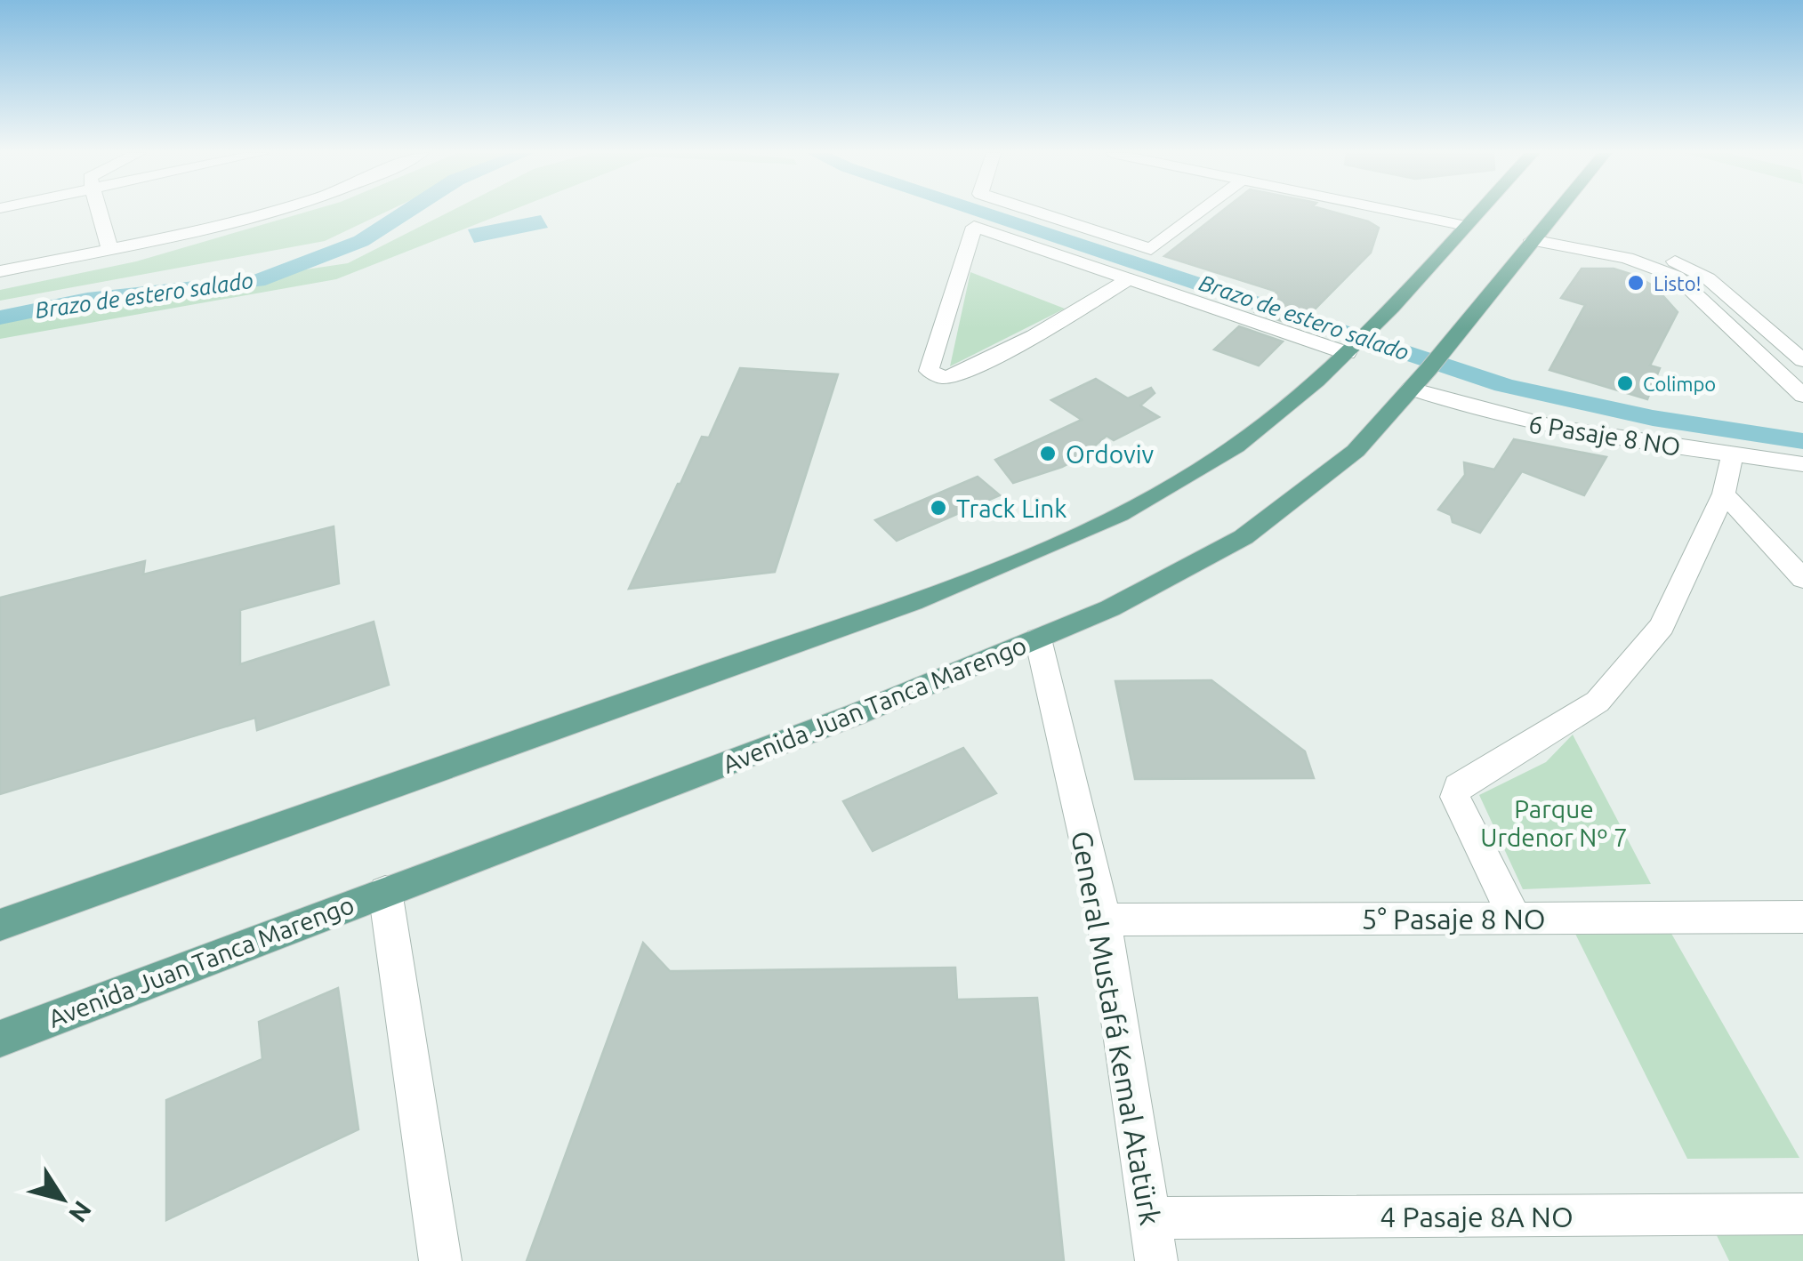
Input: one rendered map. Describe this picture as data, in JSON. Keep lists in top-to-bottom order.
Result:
{
  "streets": {
    "main road": ["Avenida Juan Tanca Marengo"],
    "street": [
      "6 Pasaje 8 NO",
      "5° Pasaje 8 NO",
      "General Mustafá Kemal Atatürk",
      "4 Pasaje 8A NO"
    ]
  },
  "crossings": [
    ["6 Pasaje 8 NO", "Avenida Juan Tanca Marengo"],
    ["Avenida Juan Tanca Marengo", "General Mustafá Kemal Atatürk"],
    ["5° Pasaje 8 NO", "General Mustafá Kemal Atatürk"],
    ["General Mustafá Kemal Atatürk", "4 Pasaje 8A NO"]
  ],
  "water": ["Brazo de estero salado"],
  "parks": ["Parque Urdenor Nº 7"],
  "places": [
    "Listo!",
    "Colimpo",
    "Ordoviv",
    "Track Link"
  ],
  "north": "bottom right"
}
